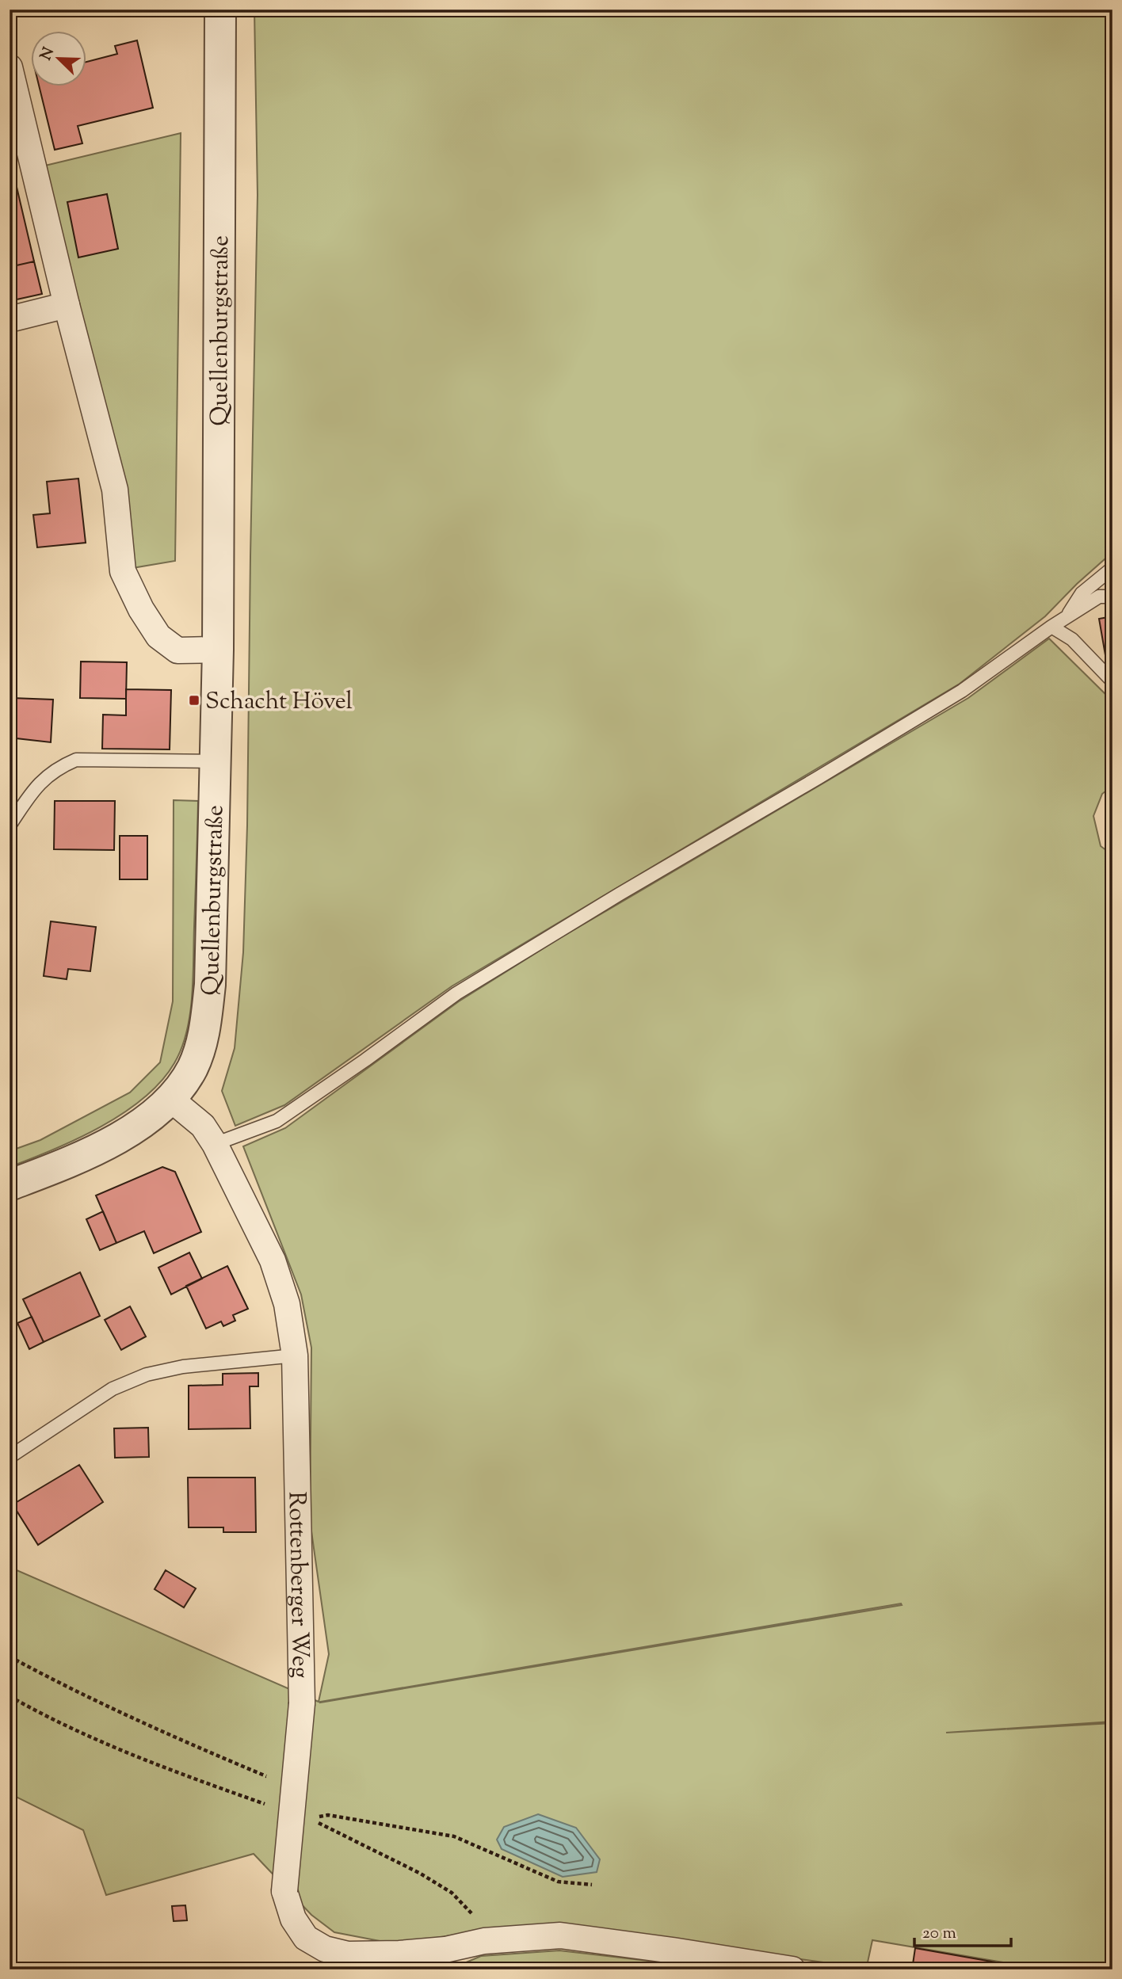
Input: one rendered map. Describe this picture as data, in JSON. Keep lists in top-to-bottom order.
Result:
{
  "streets": {
    "street": ["Quellenburgstraße", "Rottenberger Weg"]
  },
  "crossings": [
    ["Quellenburgstraße", "Rottenberger Weg"]
  ],
  "places": {
    "transit": ["Schacht Hövel"]
  },
  "scale_bar": "20 m",
  "north": "top left"
}
